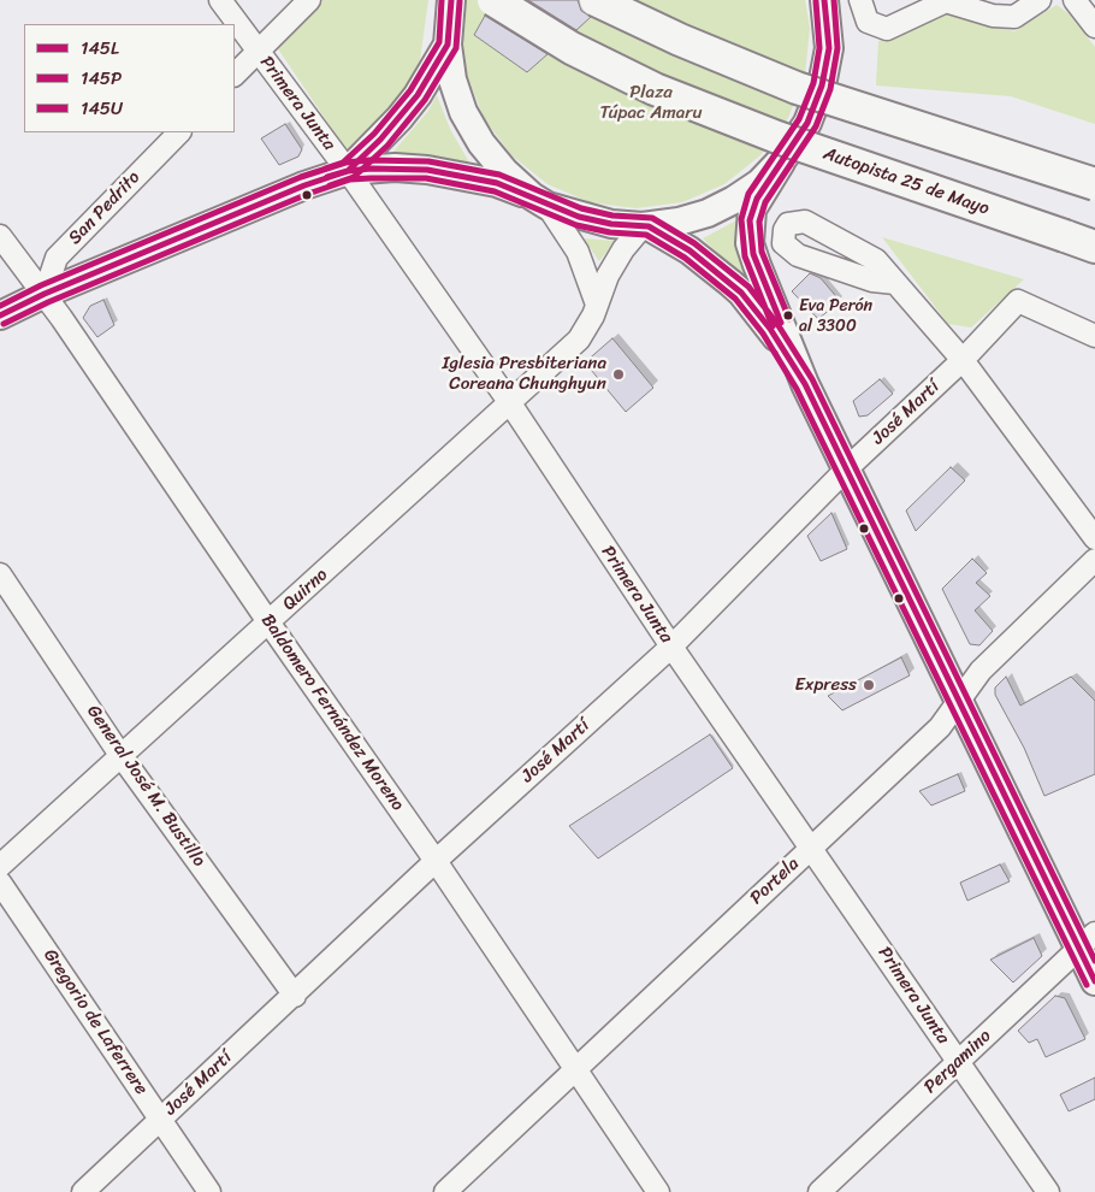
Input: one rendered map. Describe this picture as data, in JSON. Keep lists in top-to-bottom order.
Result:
{
  "streets": {
    "highway": ["Autopista 25 de Mayo"],
    "street": [
      "Primera Junta",
      "San Pedrito",
      "José Martí",
      "Quirno",
      "Baldomero Fernández Moreno",
      "General José M. Bustillo",
      "Portela",
      "Gregorio de Laferrere",
      "Pergamino"
    ]
  },
  "crossings": [
    ["Primera Junta", "José Martí"],
    ["Primera Junta", "Quirno"],
    ["Primera Junta", "Portela"],
    ["Primera Junta", "Pergamino"],
    ["San Pedrito", "Baldomero Fernández Moreno"],
    ["José Martí", "Baldomero Fernández Moreno"],
    ["José Martí", "General José M. Bustillo"],
    ["José Martí", "Gregorio de Laferrere"],
    ["Quirno", "Baldomero Fernández Moreno"],
    ["Quirno", "General José M. Bustillo"],
    ["Baldomero Fernández Moreno", "Portela"]
  ],
  "parks": ["Plaza Túpac Amaru"],
  "places": ["Eva Perón al 3300", "Iglesia Presbiteriana Coreana Chunghyun", "Express"],
  "lines": ["transit line 145L", "transit line 145P", "transit line 145U"],
  "legend": ["145L", "145P", "145U"]
}
